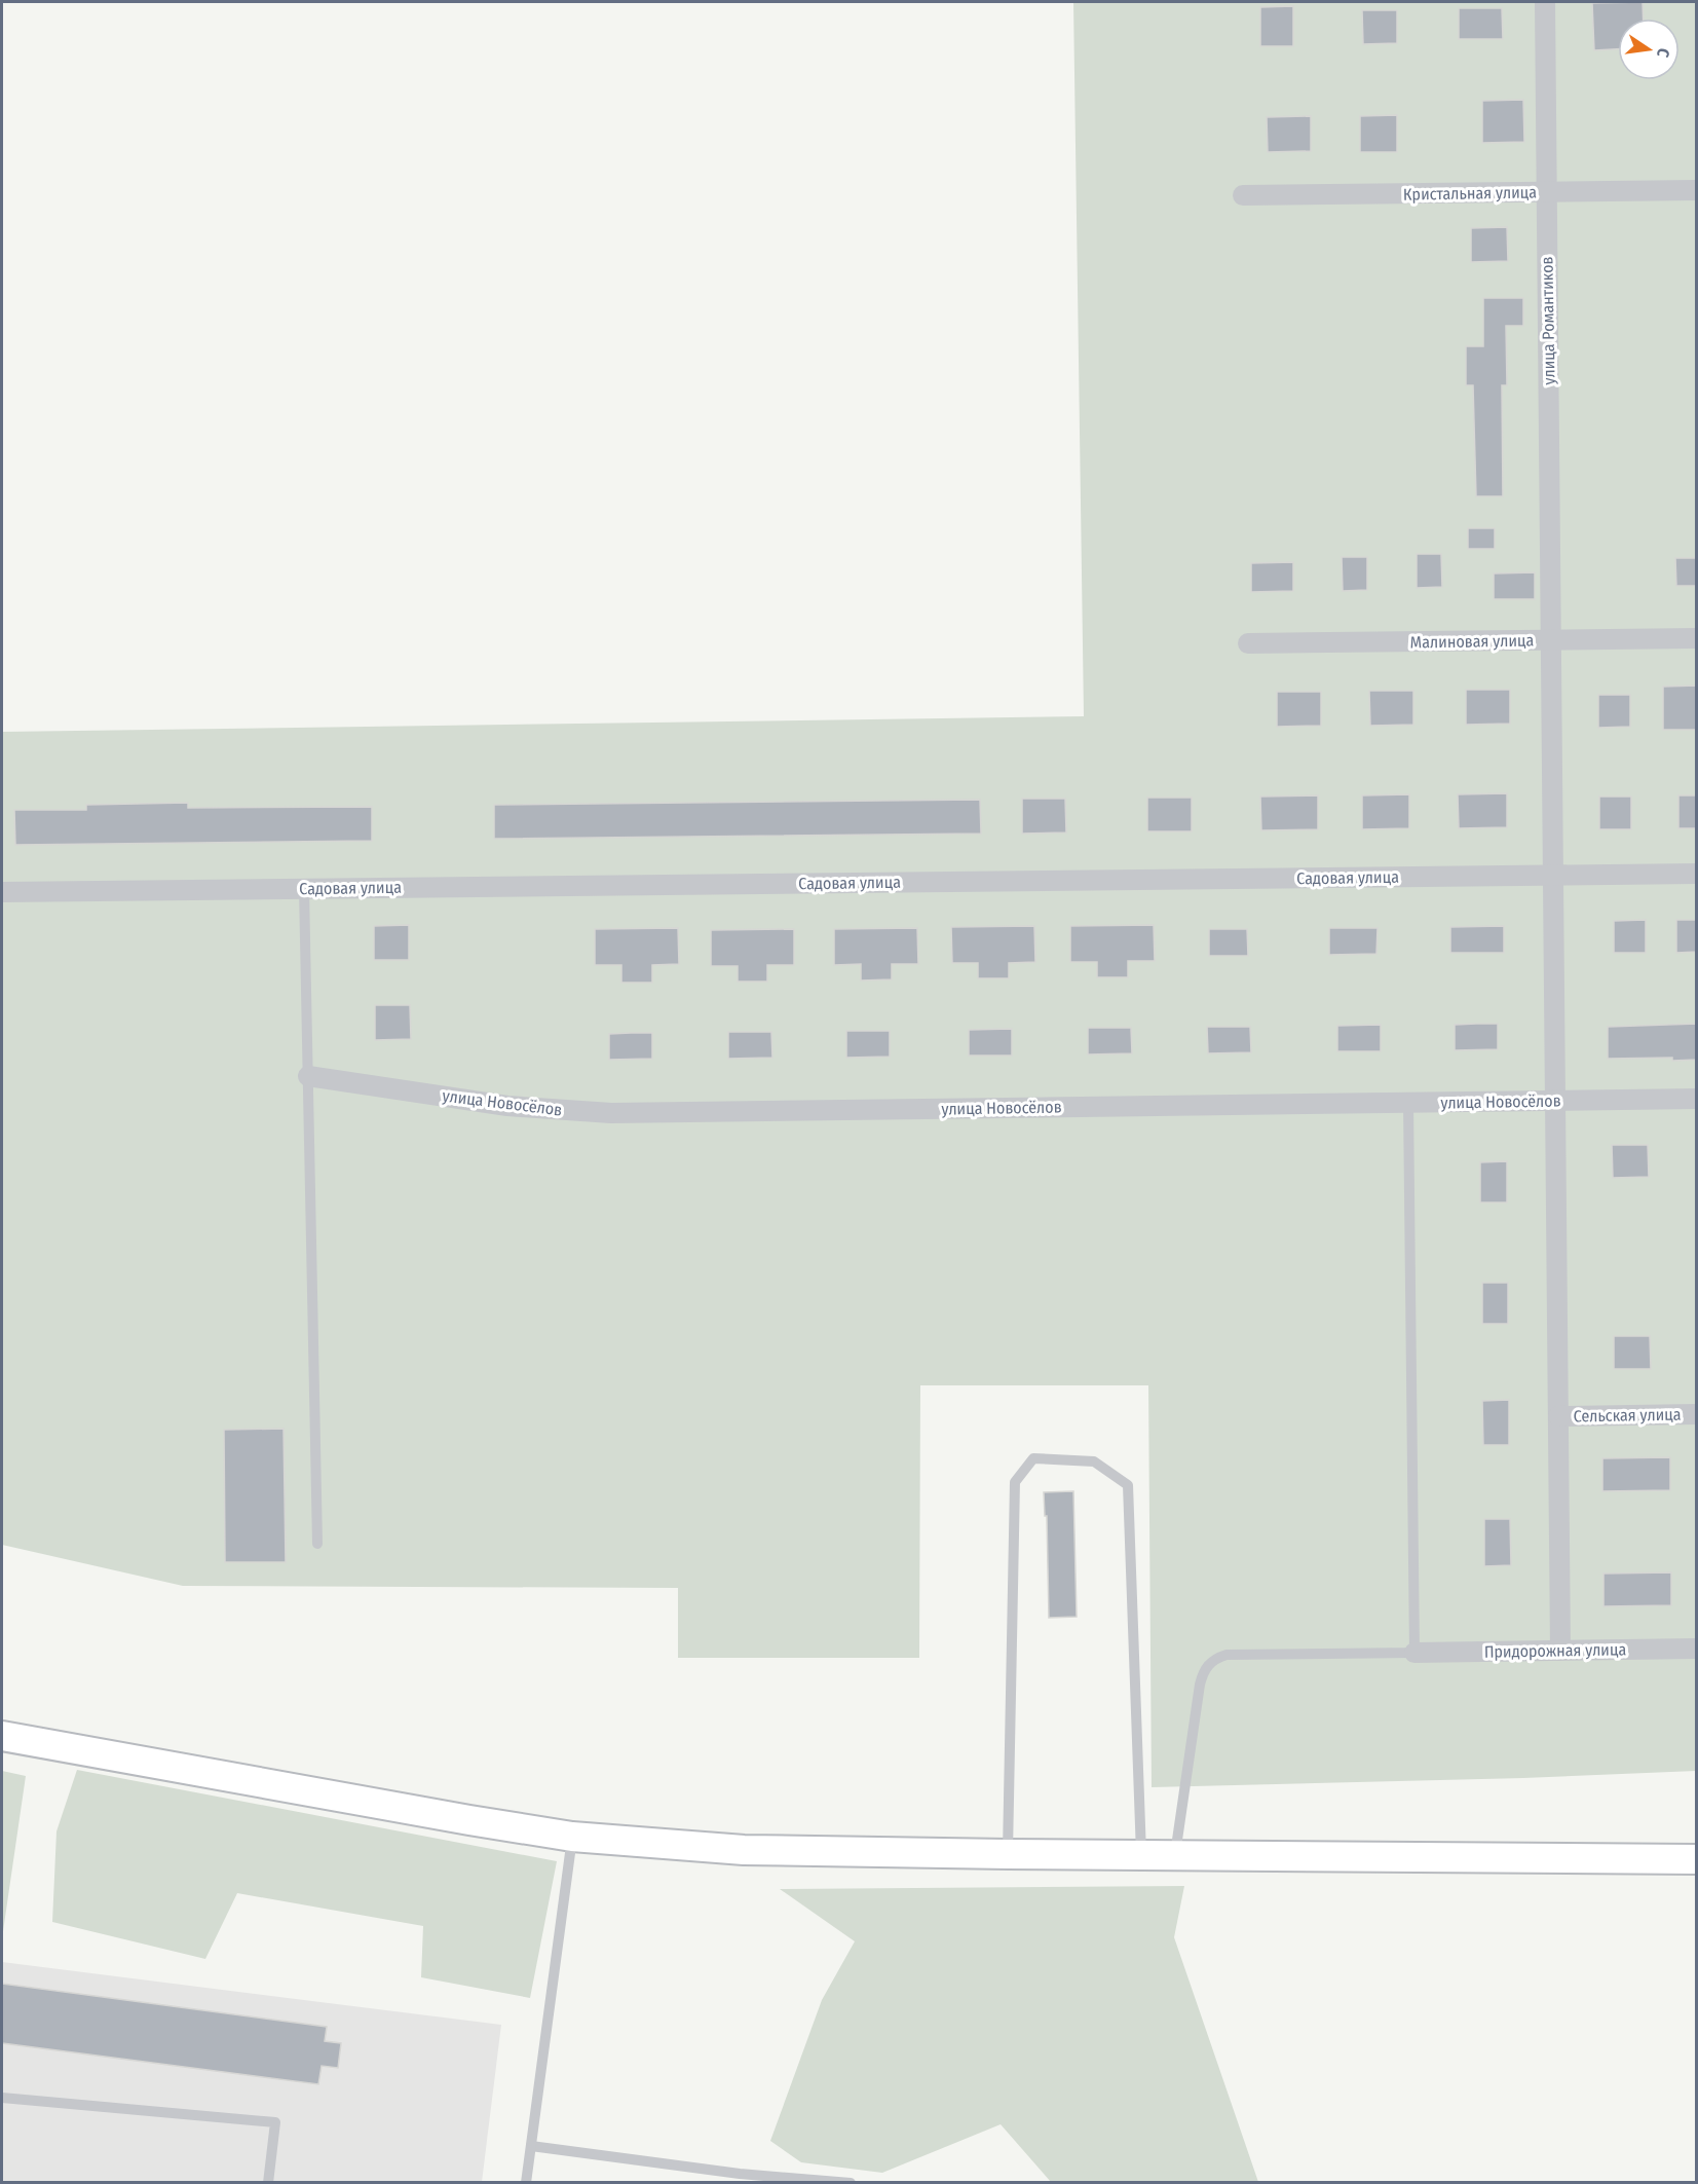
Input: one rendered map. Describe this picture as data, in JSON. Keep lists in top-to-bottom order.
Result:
{
  "streets": {
    "street": [
      "Кристальная улица",
      "улица Романтиков",
      "Малиновая улица",
      "Садовая улица",
      "улица Новосёлов",
      "Сельская улица",
      "Придорожная улица"
    ]
  },
  "crossings": [
    ["Кристальная улица", "улица Романтиков"],
    ["улица Романтиков", "Малиновая улица"],
    ["улица Романтиков", "Садовая улица"],
    ["улица Романтиков", "улица Новосёлов"],
    ["улица Романтиков", "Сельская улица"],
    ["улица Романтиков", "Придорожная улица"]
  ],
  "north": "right"
}
